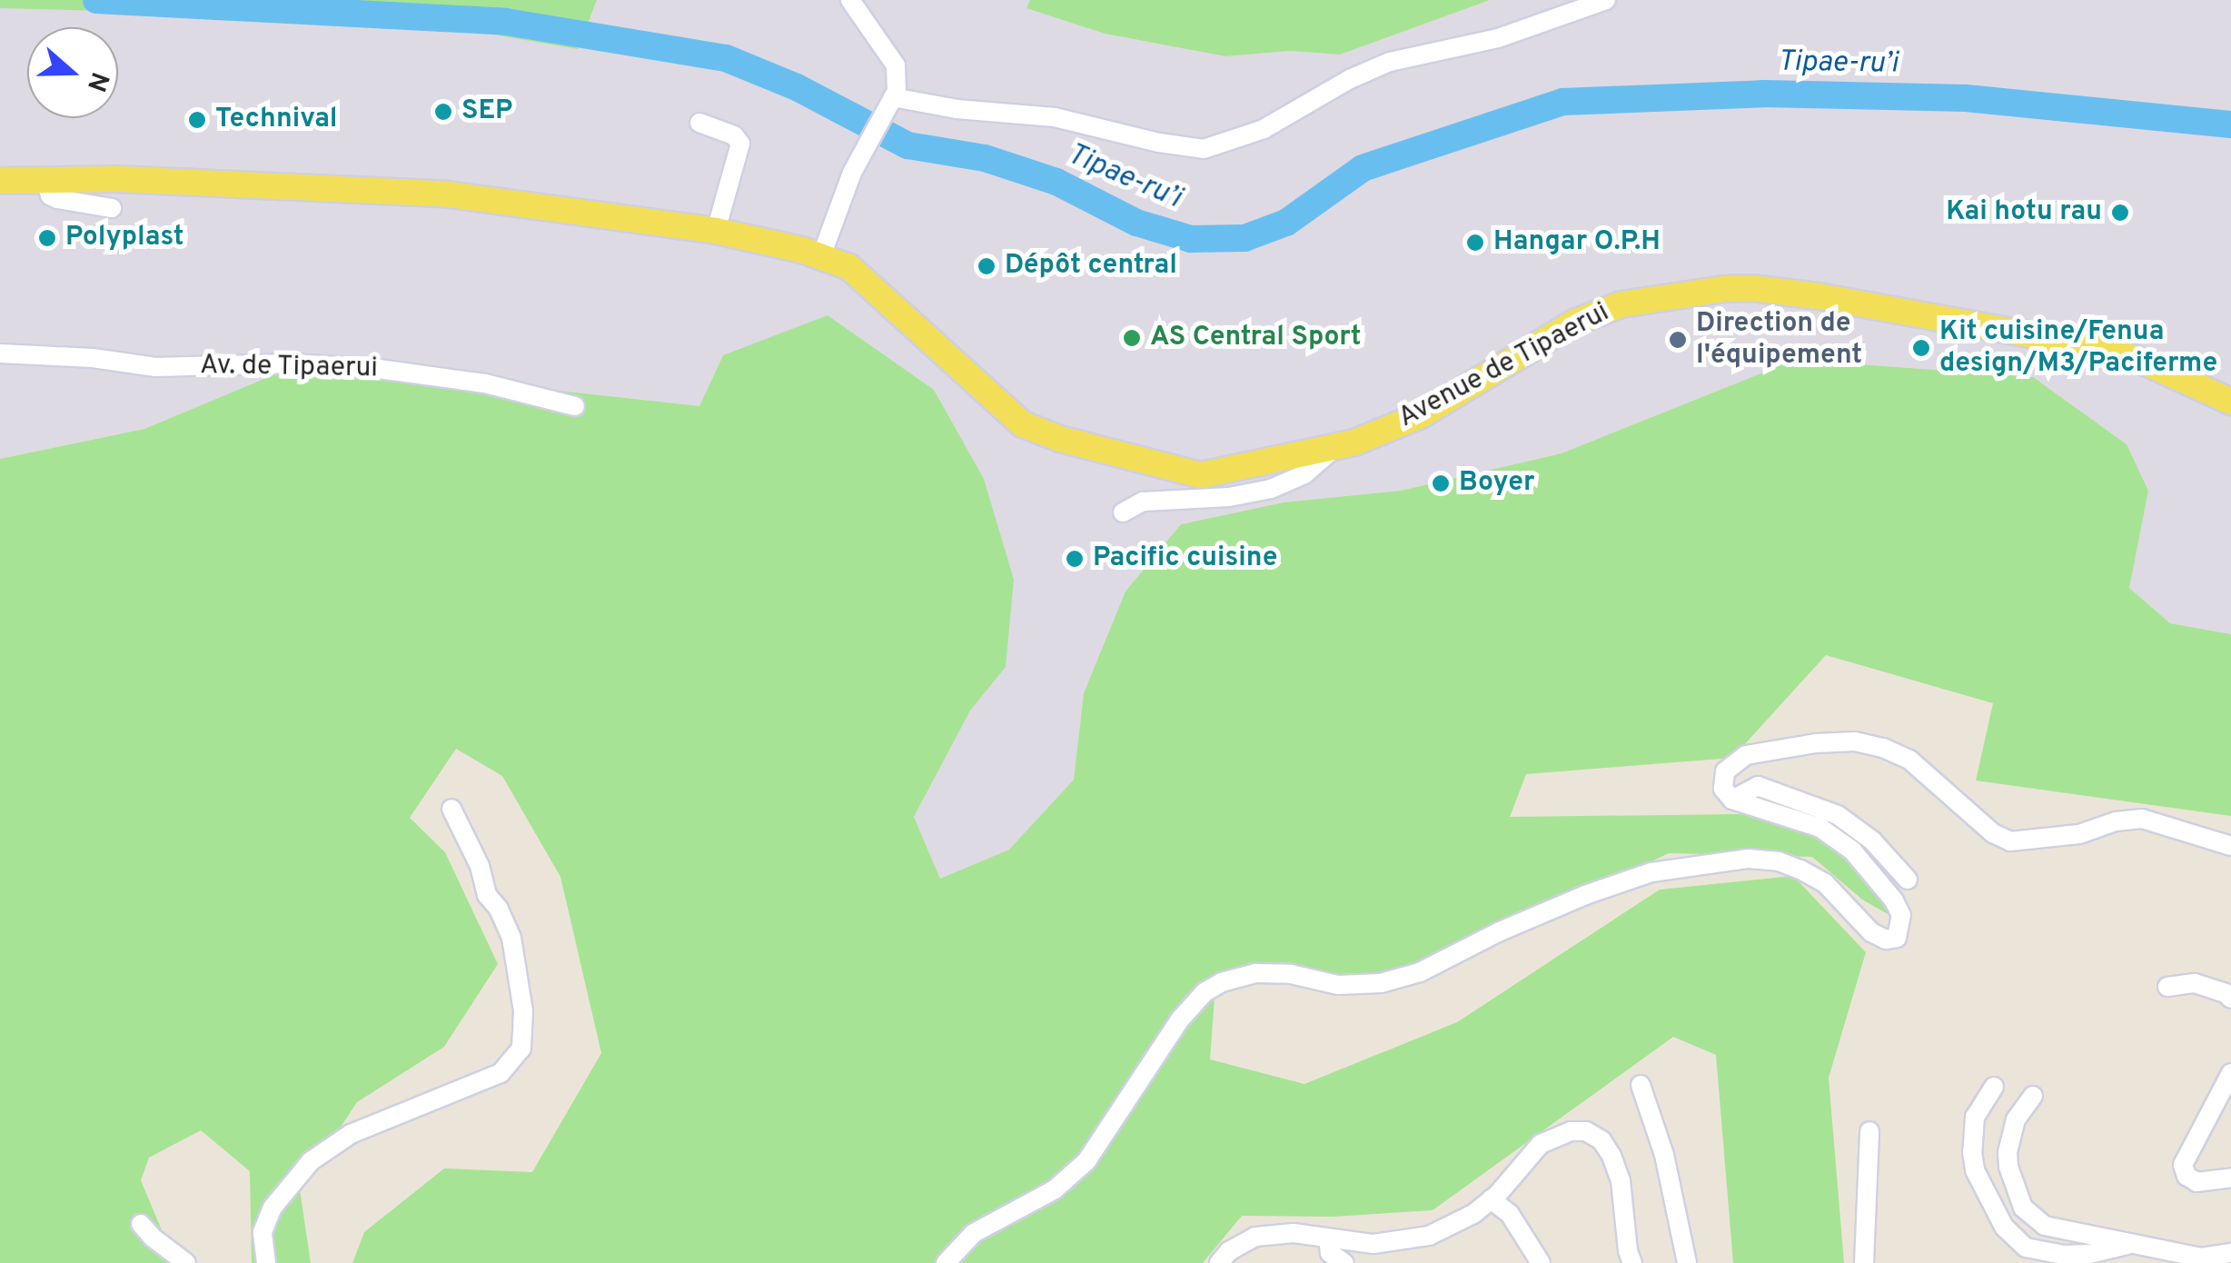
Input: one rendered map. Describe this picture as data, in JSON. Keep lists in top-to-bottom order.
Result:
{
  "streets": {
    "main road": ["Avenue de Tipaerui"],
    "street": ["Av. de Tipaerui"]
  },
  "water": ["Tipae-ru’i"],
  "places": [
    "SEP",
    "Technival",
    "Kai hotu rau",
    "Polyplast",
    "Hangar O.P.H",
    "Dépôt central",
    "AS Central Sport",
    "Direction de l'équipement",
    "Kit cuisine/Fenua design/M3/Paciferme",
    "Boyer",
    "Pacific cuisine"
  ],
  "north": "right"
}
